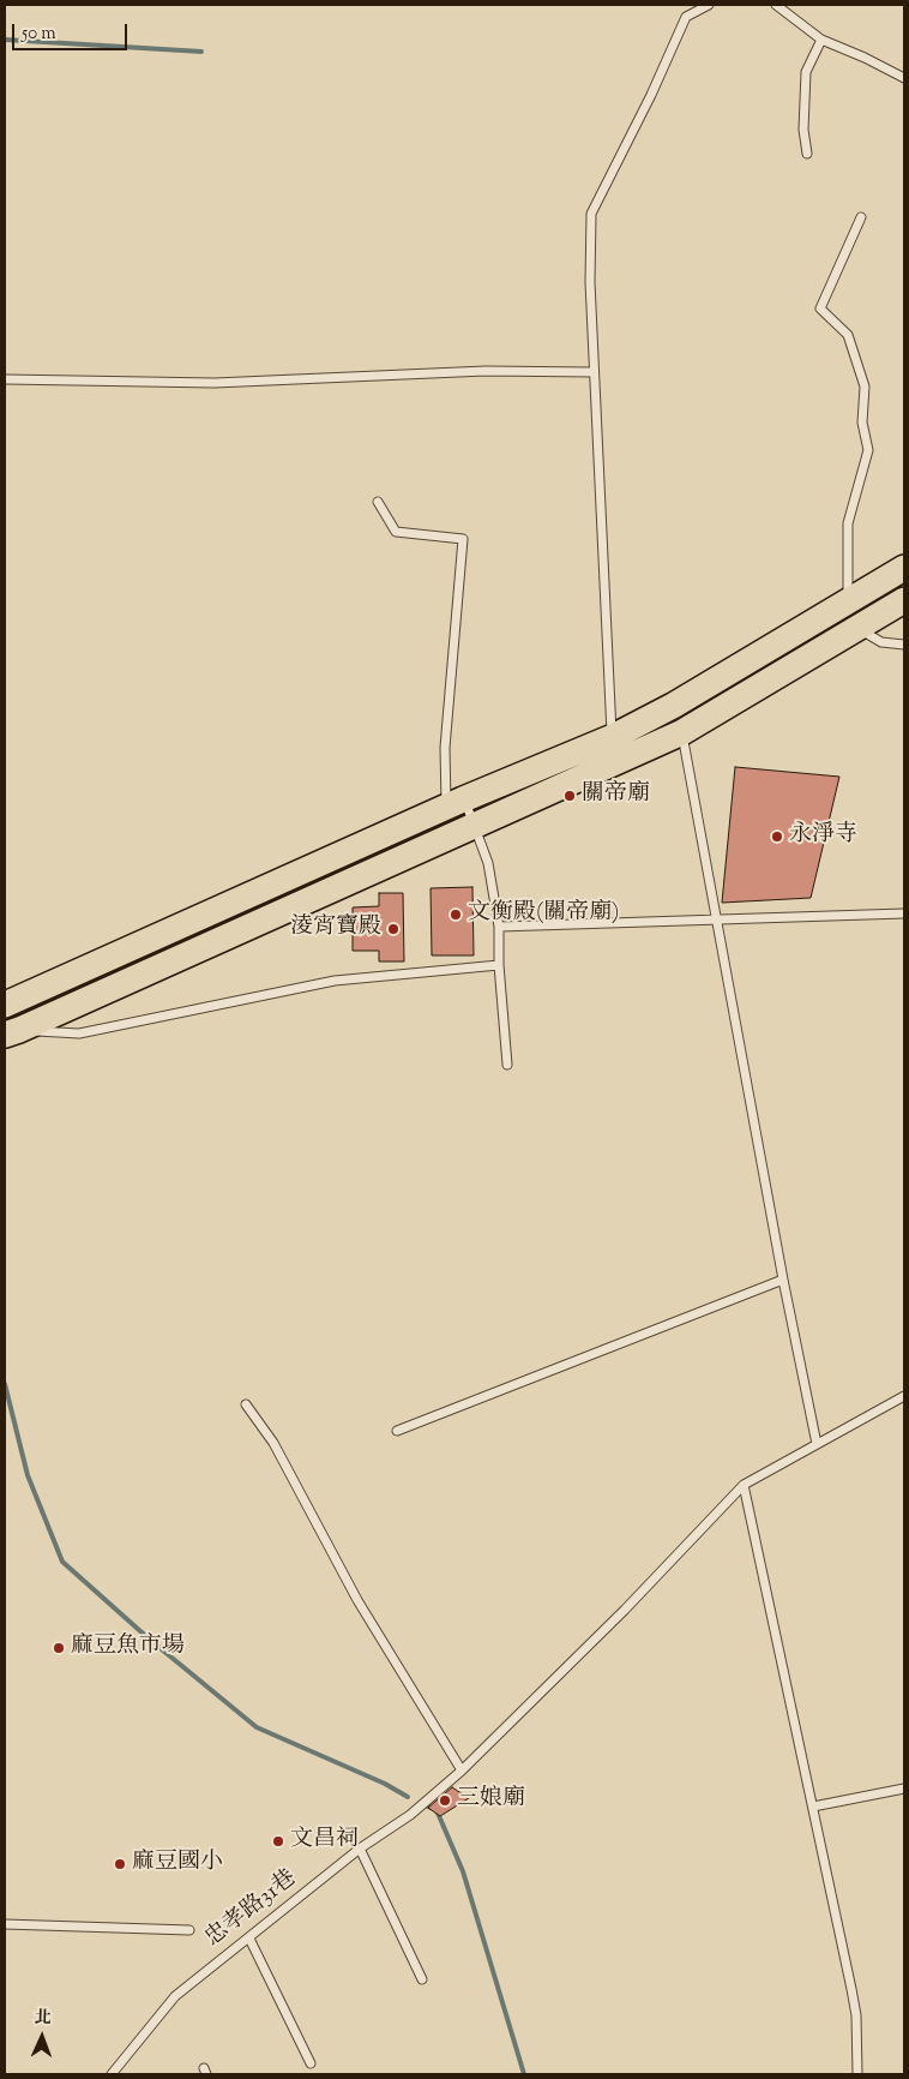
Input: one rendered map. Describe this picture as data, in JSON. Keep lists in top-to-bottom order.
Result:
{
  "streets": {
    "lane": ["忠孝路31巷"]
  },
  "places": [
    "關帝廟",
    "永淨寺",
    "文衡殿(關帝廟)",
    "淩宵寶殿",
    "麻豆魚市場",
    "三娘廟",
    "文昌祠",
    "麻豆國小"
  ],
  "scale_bar": "50 m",
  "north": "top"
}
